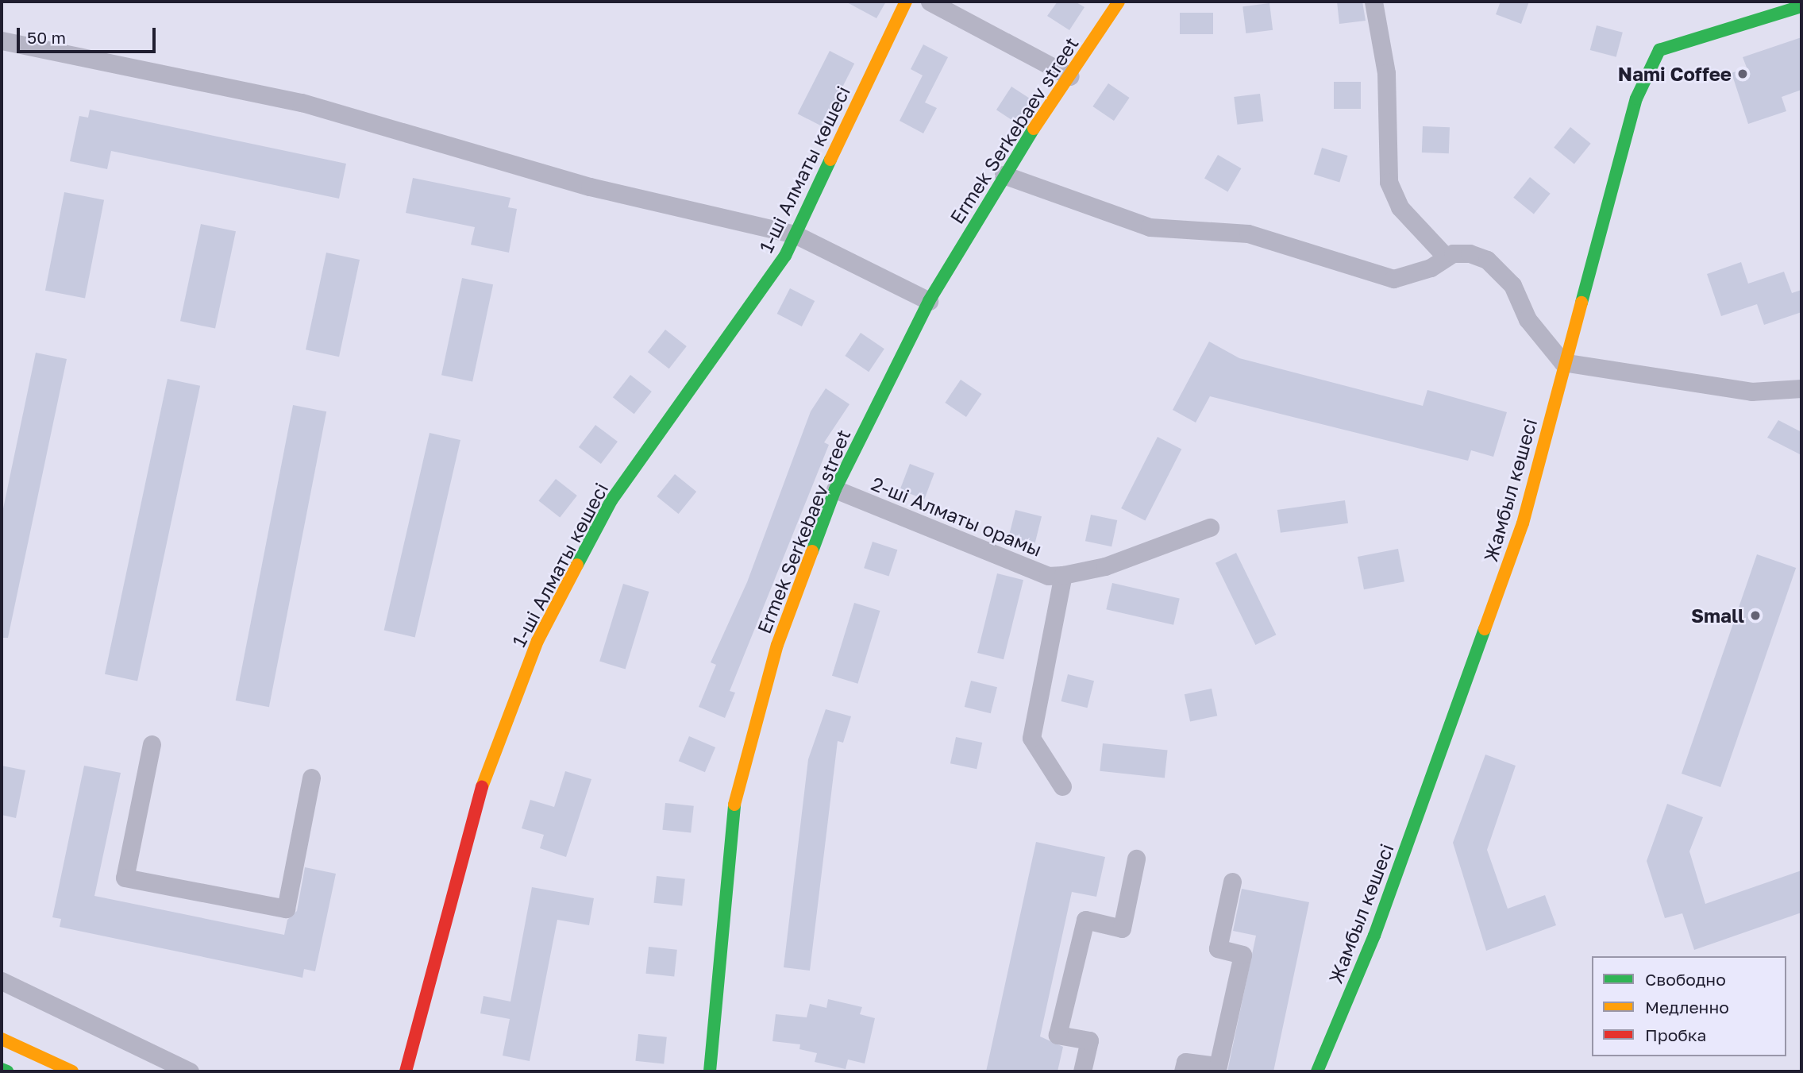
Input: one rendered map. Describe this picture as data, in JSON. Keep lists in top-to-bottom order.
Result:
{
  "streets": {
    "street": [
      "Ermek Serkebaev street",
      "1-ші Алматы көшесі",
      "Жамбыл көшесі",
      "2-ші Алматы орамы"
    ]
  },
  "crossings": [
    ["Ermek Serkebaev street", "2-ші Алматы орамы"]
  ],
  "places": ["Nami Coffee", "Small"],
  "legend": ["Свободно", "Медленно", "Пробка"],
  "scale_bar": "50 m"
}
